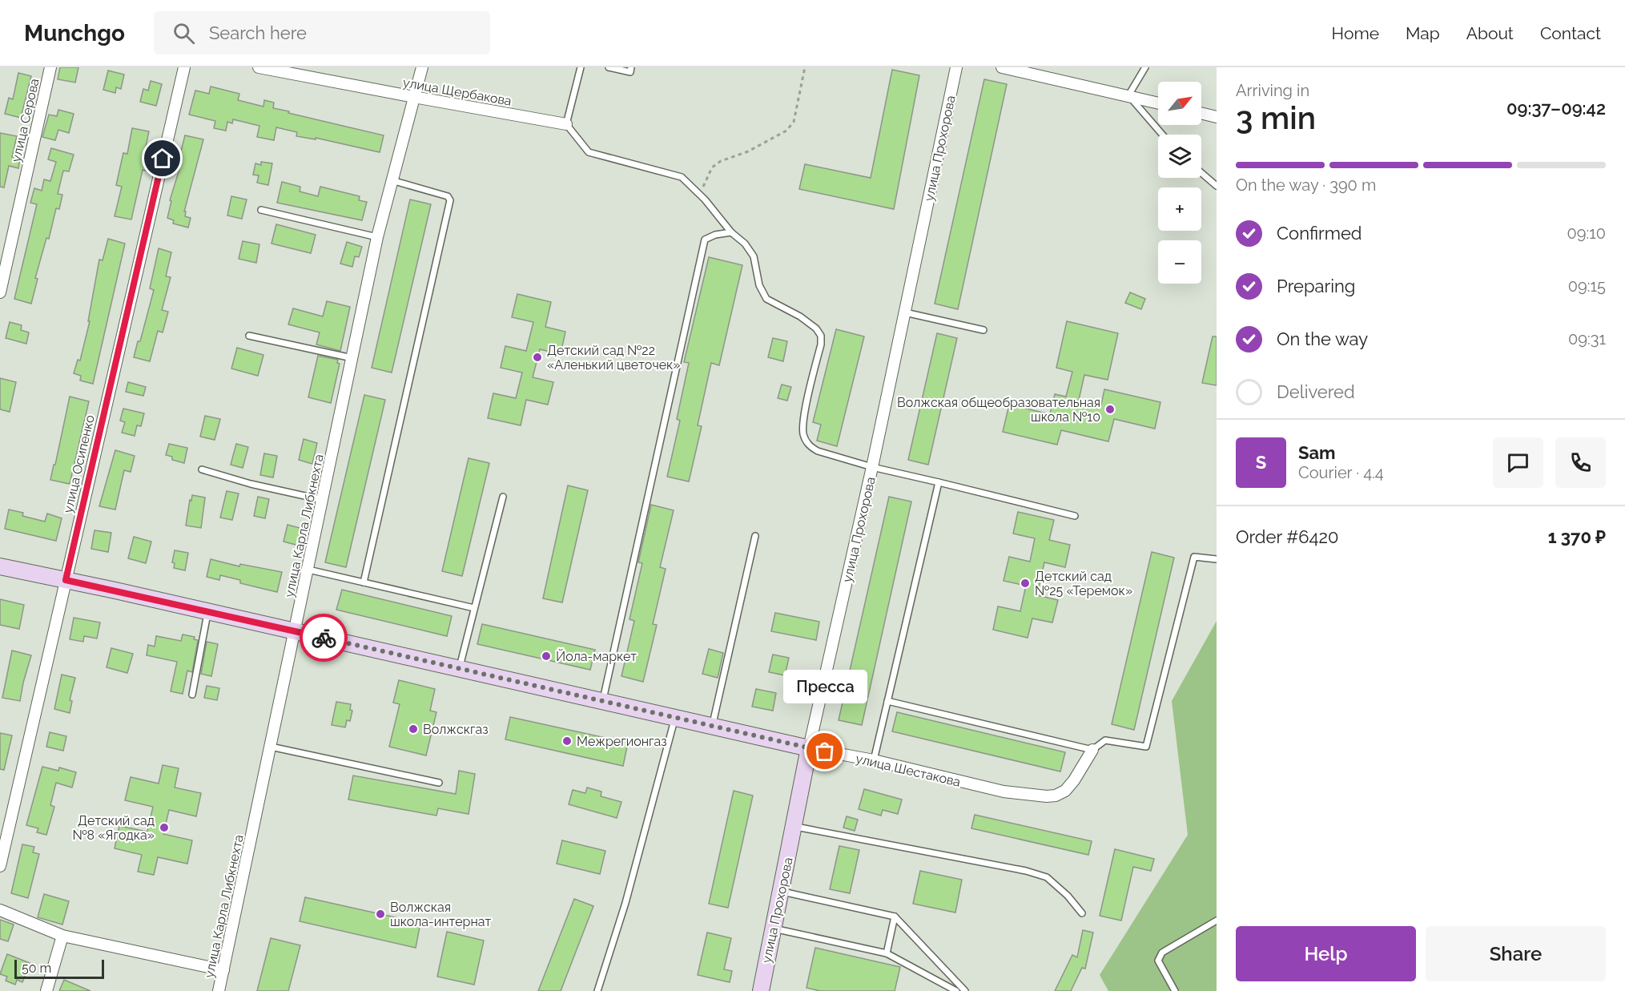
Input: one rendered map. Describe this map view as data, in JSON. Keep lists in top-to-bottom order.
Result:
{
  "streets": {
    "main road": ["улица Прохорова", "улица Шестакова"],
    "street": [
      "улица Щербакова",
      "улица Серова",
      "улица Осипенко",
      "улица Карла Либкнехта"
    ]
  },
  "crossings": [
    ["улица Щербакова", "улица Карла Либкнехта"],
    ["улица Прохорова", "улица Шестакова"],
    ["улица Осипенко", "улица Шестакова"],
    ["улица Карла Либкнехта", "улица Шестакова"]
  ],
  "places": [
    "Детский сад №22 «Аленький цветочек»",
    "Волжская общеобразовательная школа №10",
    "Детский сад №25 «Теремок»",
    "Йола-маркет",
    "Волжскгаз",
    "Межрегионгаз",
    "Пресса",
    "Детский сад №8 «Ягодка»",
    "Волжская школа-интернат"
  ],
  "scale_bar": "50 m",
  "north": "top right",
  "page": {
    "header": "Munchgo",
    "search": "Search here",
    "nav": [
      "Home",
      "Map",
      "About",
      "Contact"
    ],
    "heading": ["3 min", "Arriving in", "09:37–09:42"],
    "panel": [
      "Sam",
      "Courier · 4.4",
      "Order #6420",
      "1 370 ₽"
    ],
    "map_buttons": ["+", "−"],
    "bar": "On the way · 390 m",
    "list": [
      ["Confirmed", "09:10"],
      ["Preparing", "09:15"],
      ["On the way", "09:31"],
      "Delivered"
    ],
    "round": "S",
    "bubble": "Пресса",
    "buttons": ["Help", "Share"],
    "scale": "50 m"
  }
}
